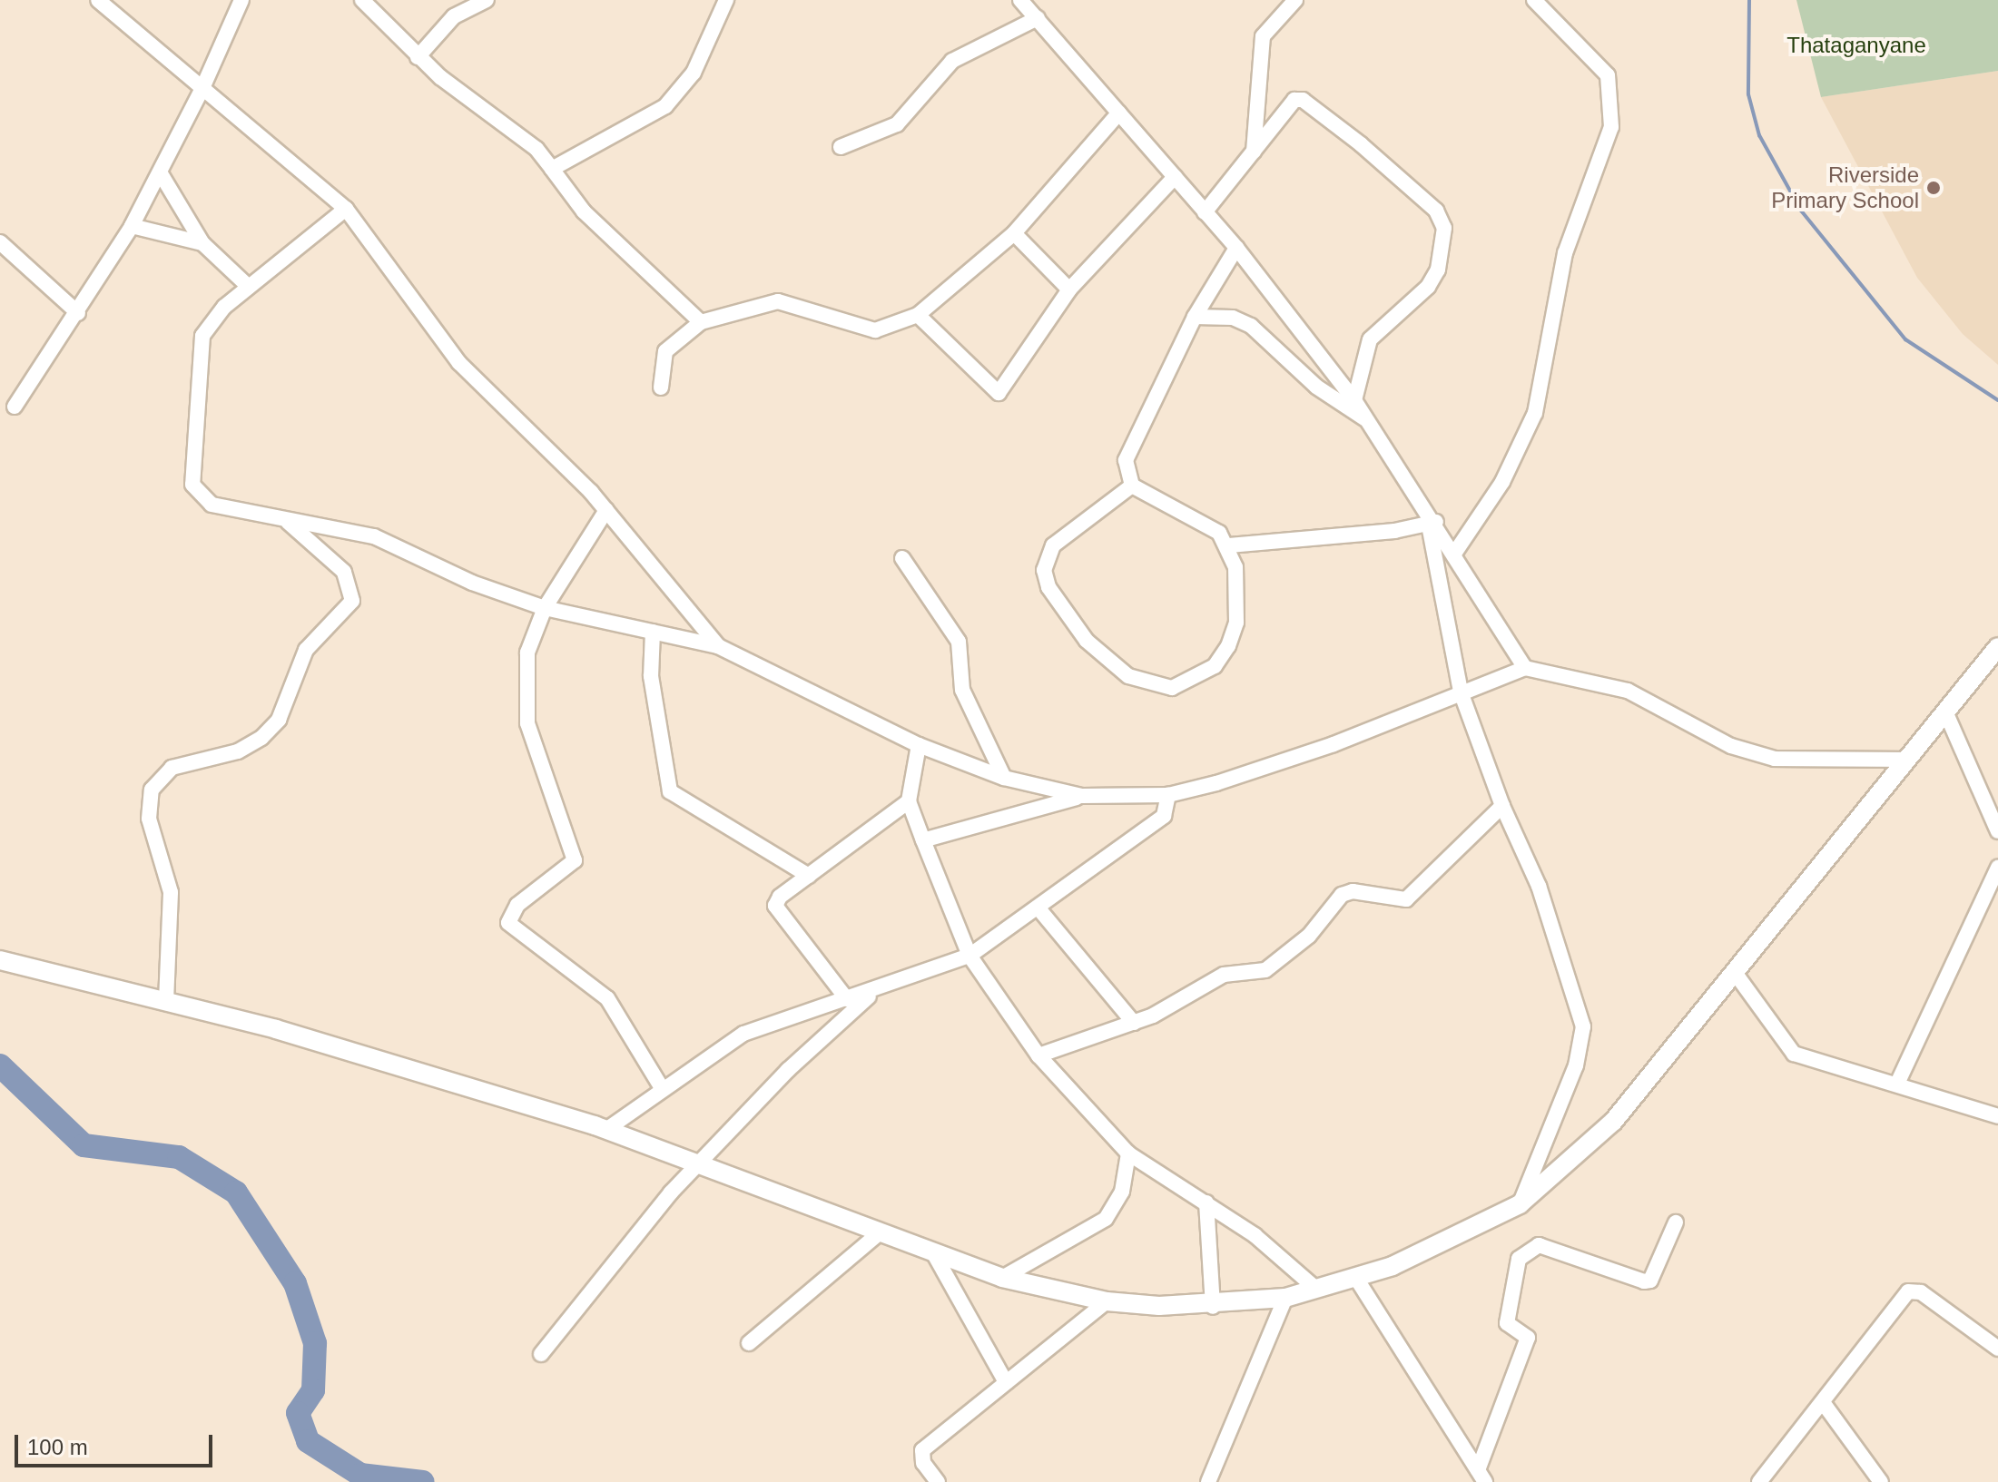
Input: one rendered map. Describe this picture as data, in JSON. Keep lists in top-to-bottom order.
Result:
{
  "parks": ["Thataganyane"],
  "places": ["Riverside Primary School"],
  "scale_bar": "100 m"
}
